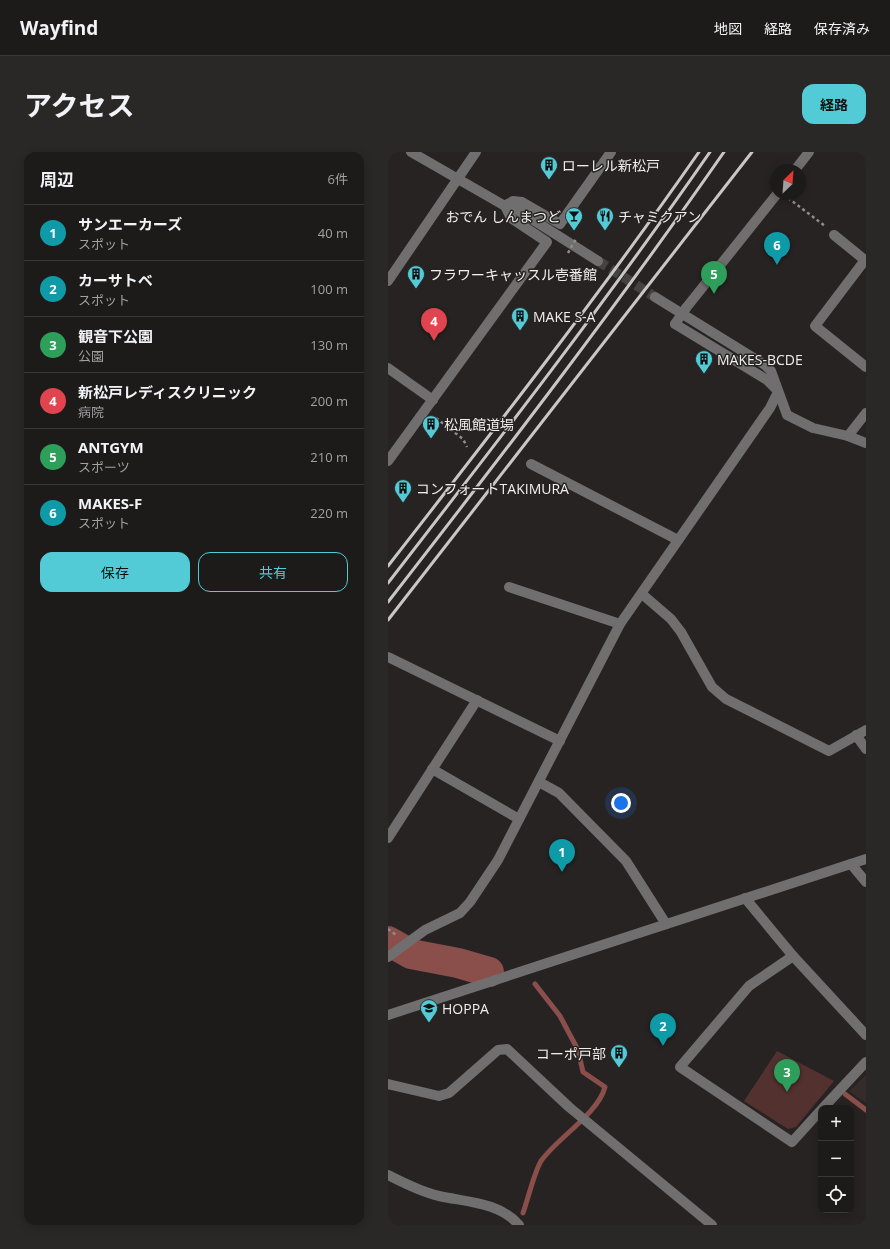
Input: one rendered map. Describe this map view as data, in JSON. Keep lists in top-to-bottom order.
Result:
{
  "places": {
    "building": [
      "ローレル新松戸",
      "フラワーキャッスル壱番館",
      "MAKE S-A",
      "MAKES-BCDE",
      "松風館道場",
      "コンフォートTAKIMURA",
      "コーポ戸部"
    ],
    "bar": ["おでん しんまつど"],
    "restaurant": ["チャミクアン"],
    "school or university": ["HOPPA"]
  },
  "north": "top right",
  "page": {
    "header": "Wayfind",
    "nav": ["地図", "経路", "保存済み"],
    "title": "アクセス",
    "buttons": [
      "経路",
      ["保存", "共有"]
    ],
    "heading": ["周辺", "6件"],
    "list": [
      {
        "mark": "1",
        "name": "サンエーカーズ",
        "note": "スポット",
        "value": "40 m"
      },
      {
        "mark": "2",
        "name": "カーサトベ",
        "note": "スポット",
        "value": "100 m"
      },
      {
        "mark": "3",
        "name": "観音下公園",
        "note": "公園",
        "value": "130 m"
      },
      {
        "mark": "4",
        "name": "新松戸レディスクリニック",
        "note": "病院",
        "value": "200 m"
      },
      {
        "mark": "5",
        "name": "ANTGYM",
        "note": "スポーツ",
        "value": "210 m"
      },
      {
        "mark": "6",
        "name": "MAKES-F",
        "note": "スポット",
        "value": "220 m"
      }
    ],
    "pins": [
      "6",
      "5",
      "4",
      "1",
      "2",
      "3"
    ],
    "map_buttons": ["+", "−"]
  }
}
